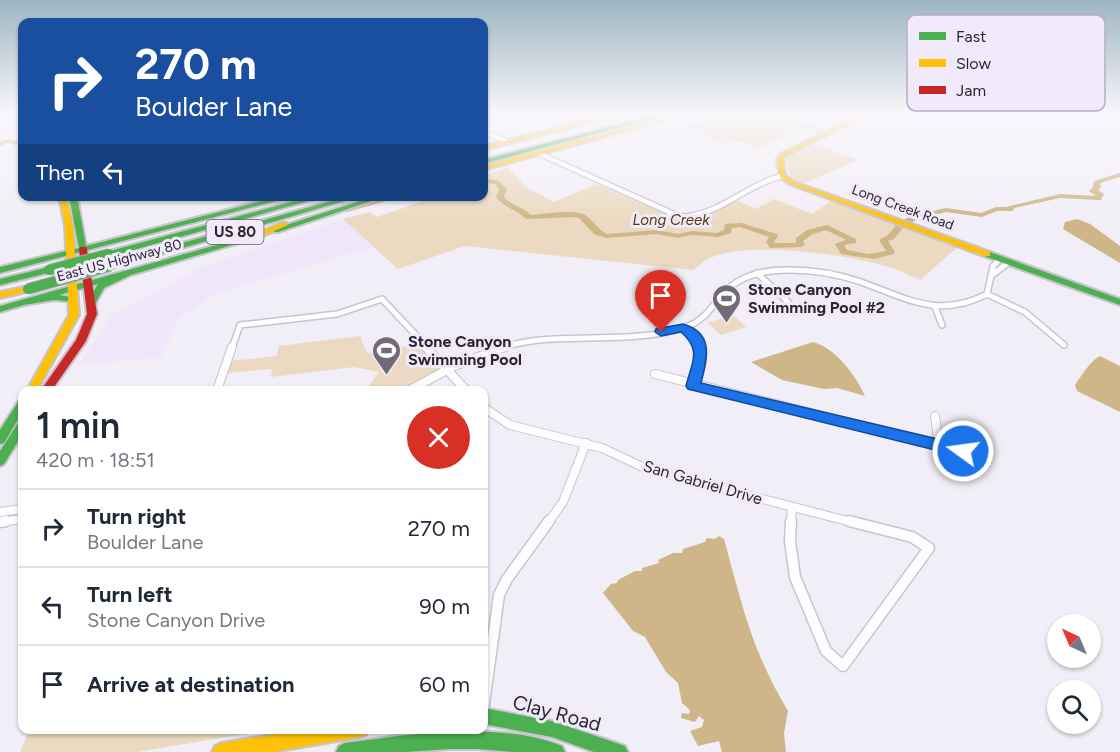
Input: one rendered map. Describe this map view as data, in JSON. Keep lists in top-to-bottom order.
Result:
{
  "streets": {
    "main road": [
      "Long Creek Road",
      "US 80",
      "East US Highway 80",
      "Clay Road"
    ],
    "street": ["San Gabriel Drive"]
  },
  "crossings": [
    ["US 80", "East US Highway 80"]
  ],
  "water": ["Long Creek"],
  "places": {
    "sports": ["Stone Canyon Swimming Pool #2", "Stone Canyon Swimming Pool"]
  },
  "legend": ["Fast", "Slow", "Jam"],
  "north": "top left",
  "page": {
    "turn": ["270 m", "Boulder Lane"],
    "then": "Then",
    "heading": ["1 min", "420 m · 18:51"],
    "list": [
      {
        "name": "Turn right",
        "note": "Boulder Lane",
        "value": "270 m"
      },
      {
        "name": "Turn left",
        "note": "Stone Canyon Drive",
        "value": "90 m"
      },
      {
        "name": "Arrive at destination",
        "value": "60 m"
      }
    ]
  }
}
